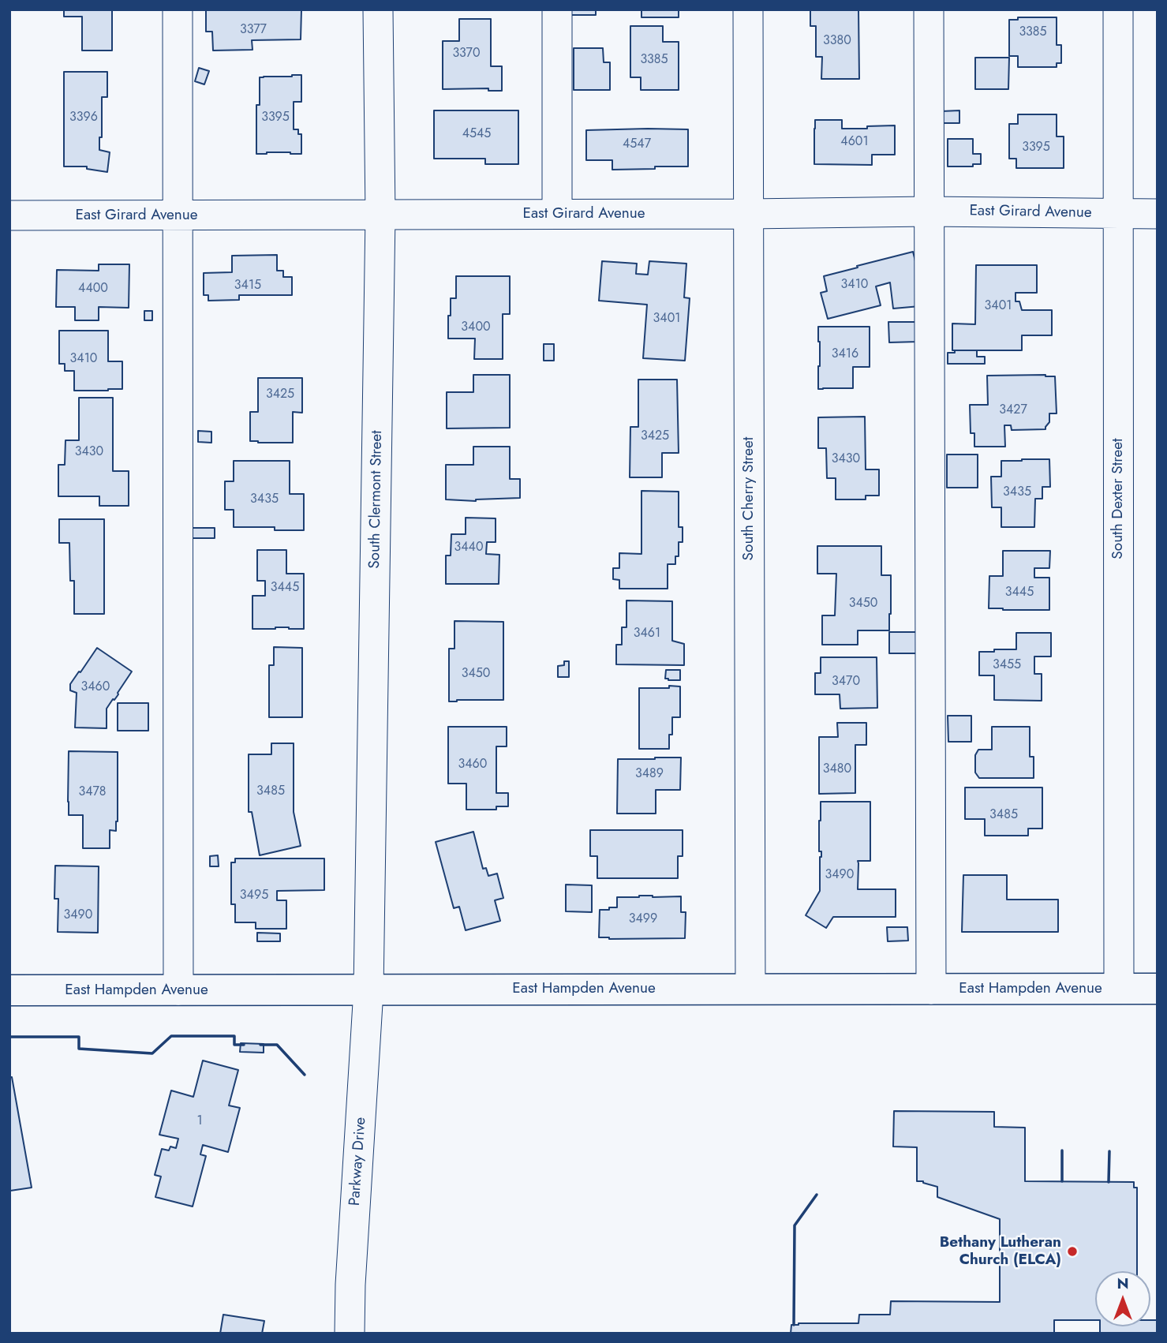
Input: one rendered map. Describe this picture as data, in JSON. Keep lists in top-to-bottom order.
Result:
{
  "streets": {
    "highway": ["East Hampden Avenue"],
    "street": [
      "East Girard Avenue",
      "South Cherry Street",
      "South Dexter Street",
      "South Clermont Street",
      "Parkway Drive"
    ]
  },
  "crossings": [
    ["East Girard Avenue", "South Cherry Street"],
    ["East Girard Avenue", "South Dexter Street"],
    ["East Girard Avenue", "South Clermont Street"],
    ["South Cherry Street", "East Hampden Avenue"],
    ["South Dexter Street", "East Hampden Avenue"],
    ["South Clermont Street", "East Hampden Avenue"],
    ["South Clermont Street", "Parkway Drive"],
    ["East Hampden Avenue", "Parkway Drive"]
  ],
  "places": ["Bethany Lutheran Church (ELCA)"],
  "house_numbers": [
    "3377",
    "3385",
    "3380",
    "3370",
    "3385",
    "3396",
    "3395",
    "4545",
    "4601",
    "4547",
    "3395",
    "3410",
    "3415",
    "4400",
    "3401",
    "3401",
    "3400",
    "3416",
    "3410",
    "3425",
    "3427",
    "3425",
    "3430",
    "3430",
    "3435",
    "3435",
    "3440",
    "3445",
    "3445",
    "3450",
    "3461",
    "3455",
    "3450",
    "3470",
    "3460",
    "3460",
    "3480",
    "3489",
    "3485",
    "3478",
    "3485",
    "3490",
    "3495",
    "3490",
    "3499",
    "1"
  ],
  "north": "top"
}
